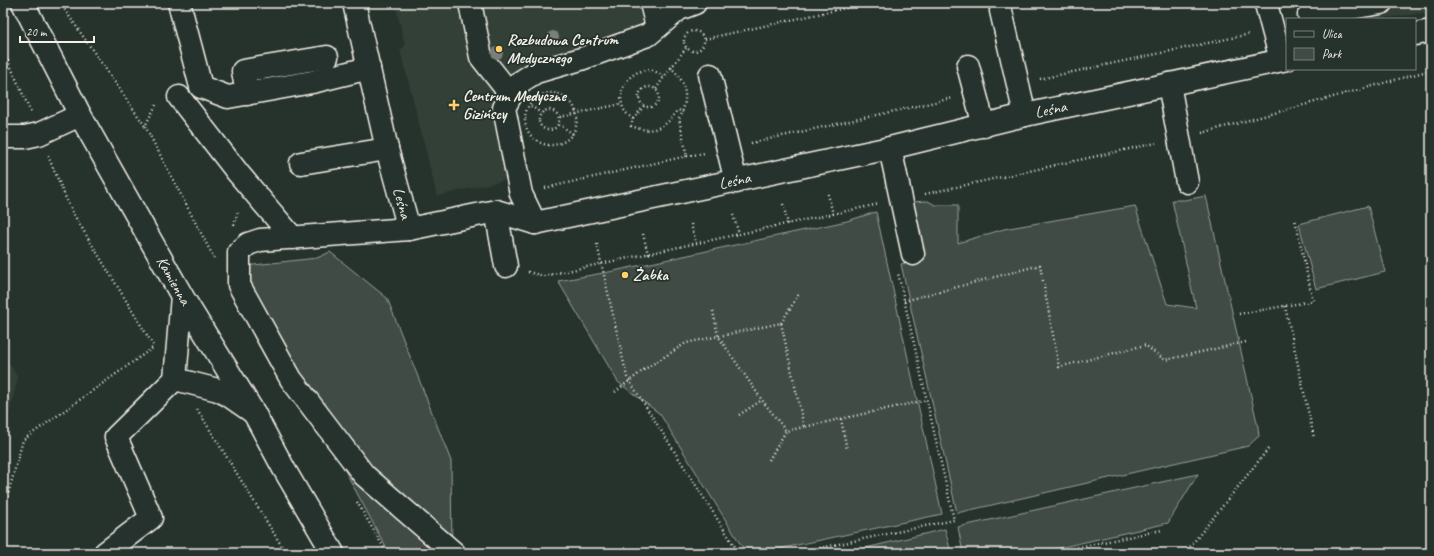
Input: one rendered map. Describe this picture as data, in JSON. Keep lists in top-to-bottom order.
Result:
{
  "streets": {
    "street": ["Leśna", "Kamienna"]
  },
  "places": {
    "other": ["Rozbudowa Centrum Medycznego", "Żabka"],
    "health": ["Centrum Medyczne Gizińscy"]
  },
  "legend": ["Ulica", "Park"],
  "scale_bar": "20 m"
}
